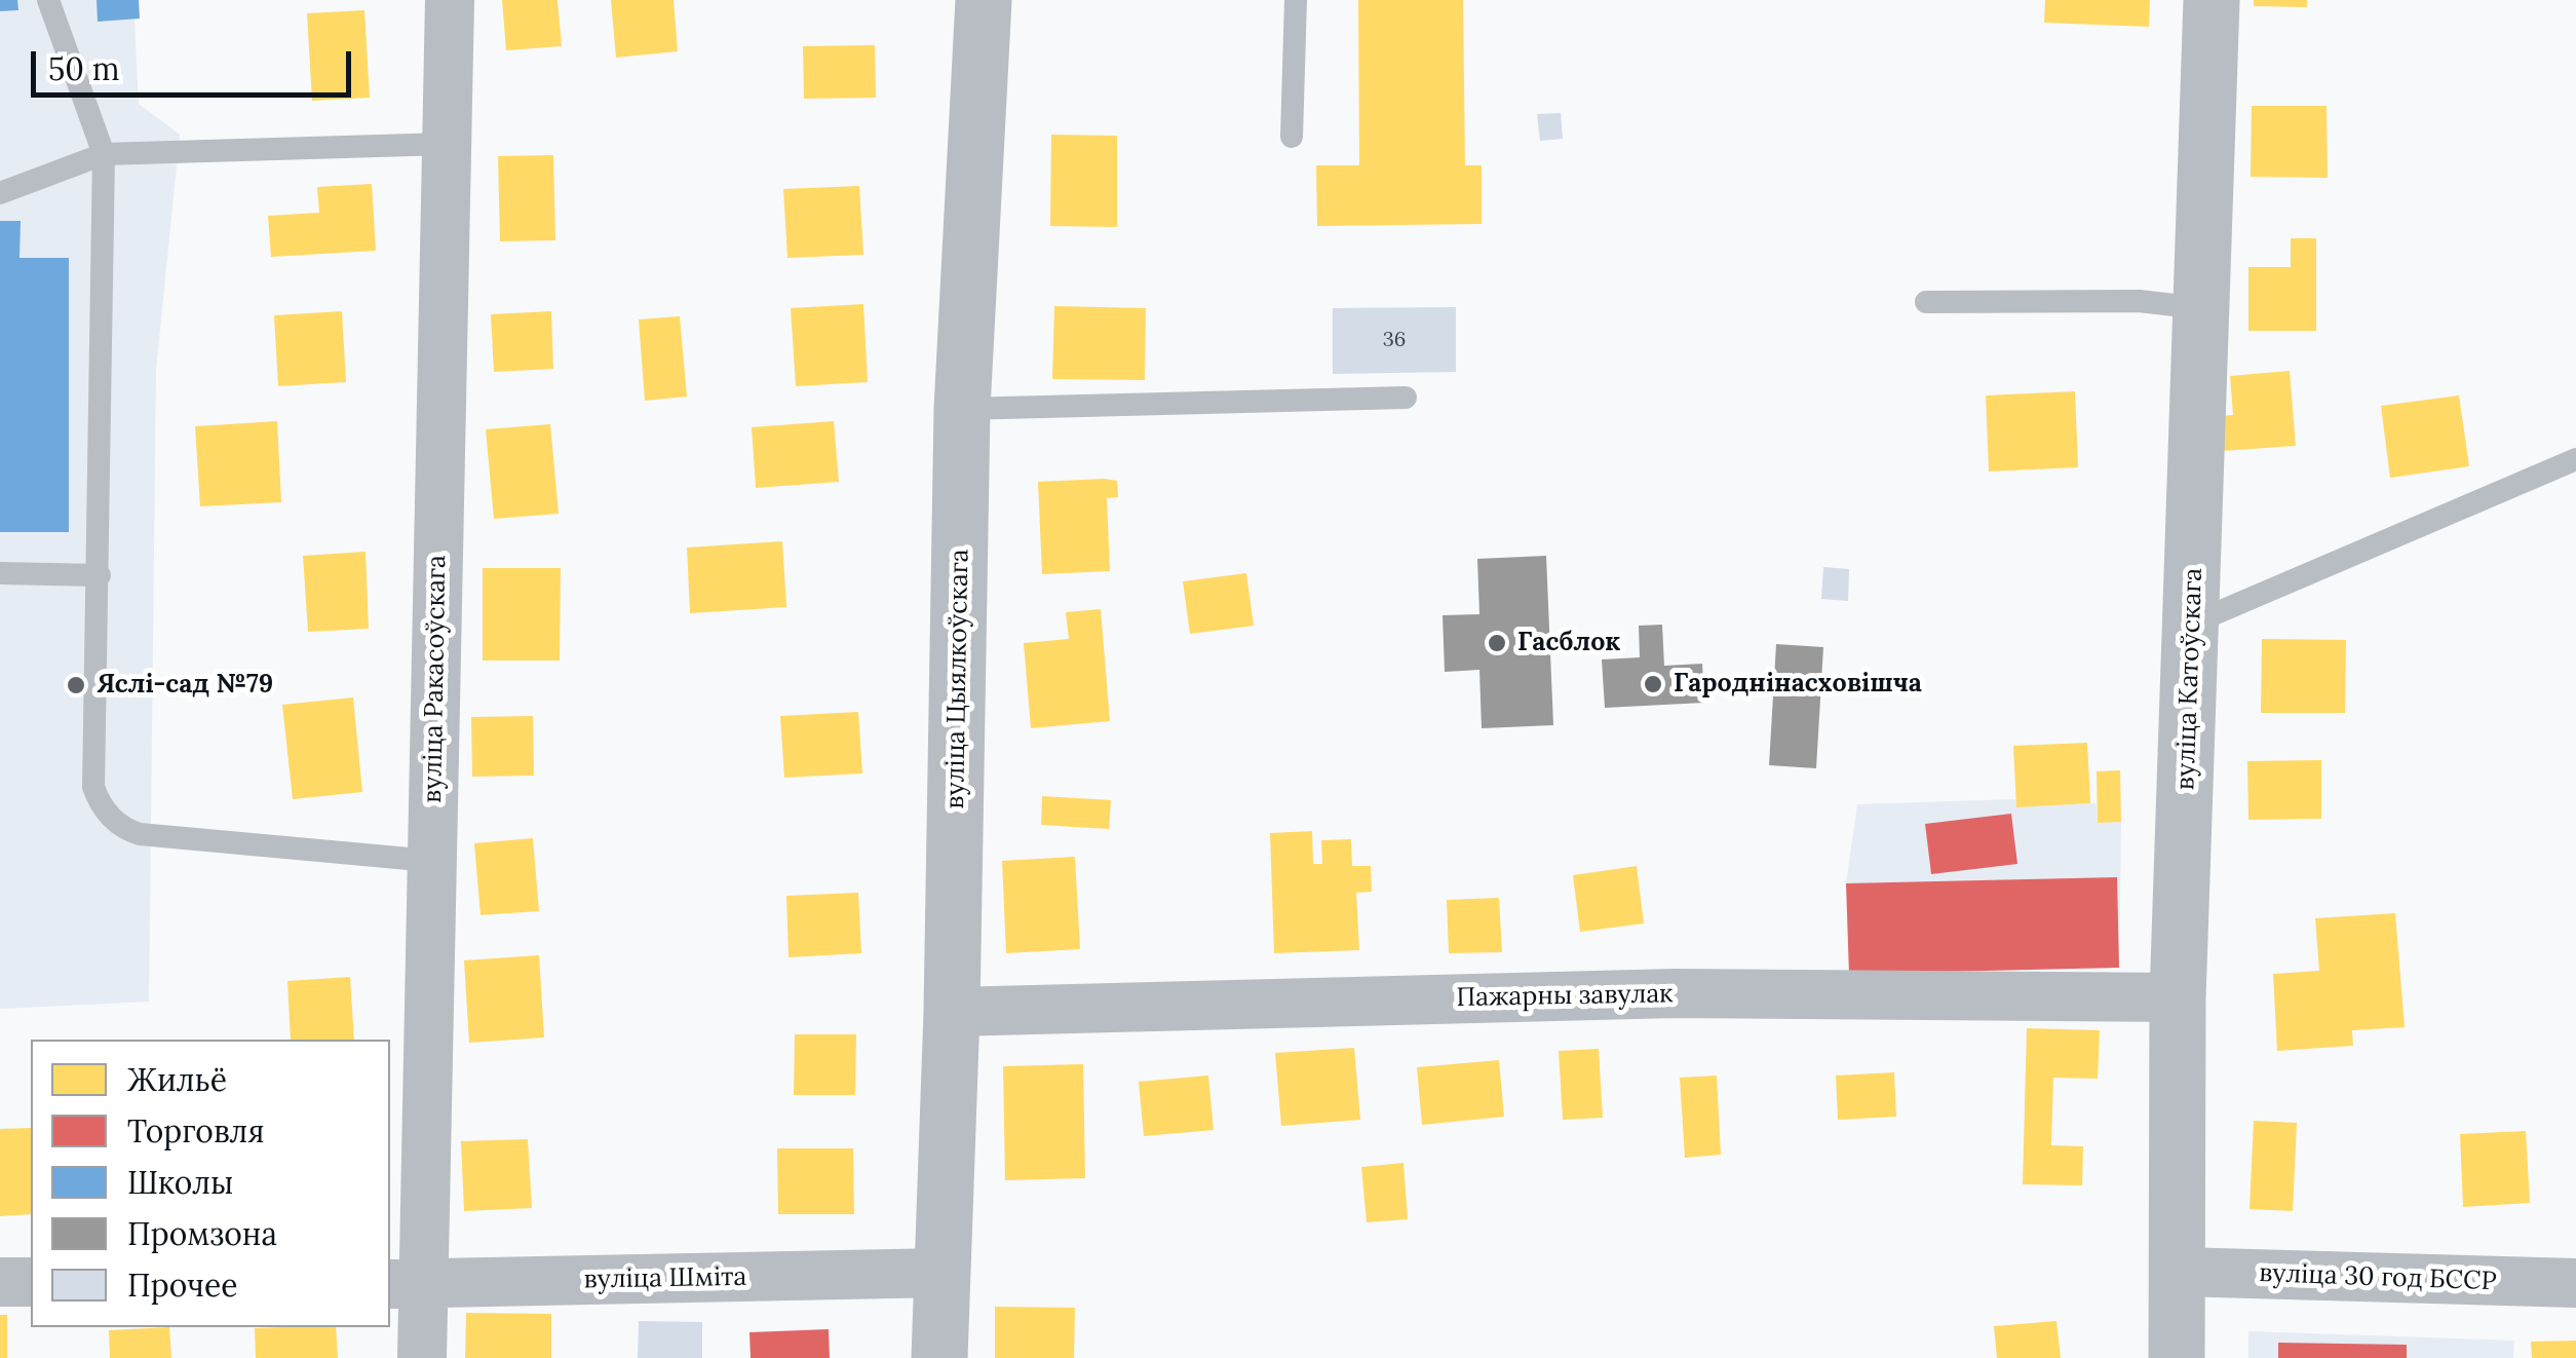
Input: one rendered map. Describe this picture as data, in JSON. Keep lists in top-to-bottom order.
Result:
{
  "streets": {
    "street": [
      "вуліца Ракасоўскага",
      "вуліца Цыялкоўскага",
      "вуліца Катоўскага",
      "Пажарны завулак",
      "вуліца 30 год БССР",
      "вуліца Шміта"
    ]
  },
  "crossings": [
    ["вуліца Ракасоўскага", "вуліца Шміта"],
    ["вуліца Цыялкоўскага", "Пажарны завулак"],
    ["вуліца Цыялкоўскага", "вуліца Шміта"],
    ["вуліца Катоўскага", "Пажарны завулак"],
    ["вуліца Катоўскага", "вуліца 30 год БССР"]
  ],
  "places": ["Гасблок", "Гароднінасховішча", "Яслі-сад №79"],
  "house_numbers": ["36"],
  "legend": [
    "Жильё",
    "Торговля",
    "Школы",
    "Промзона",
    "Прочее"
  ],
  "scale_bar": "50 m"
}
